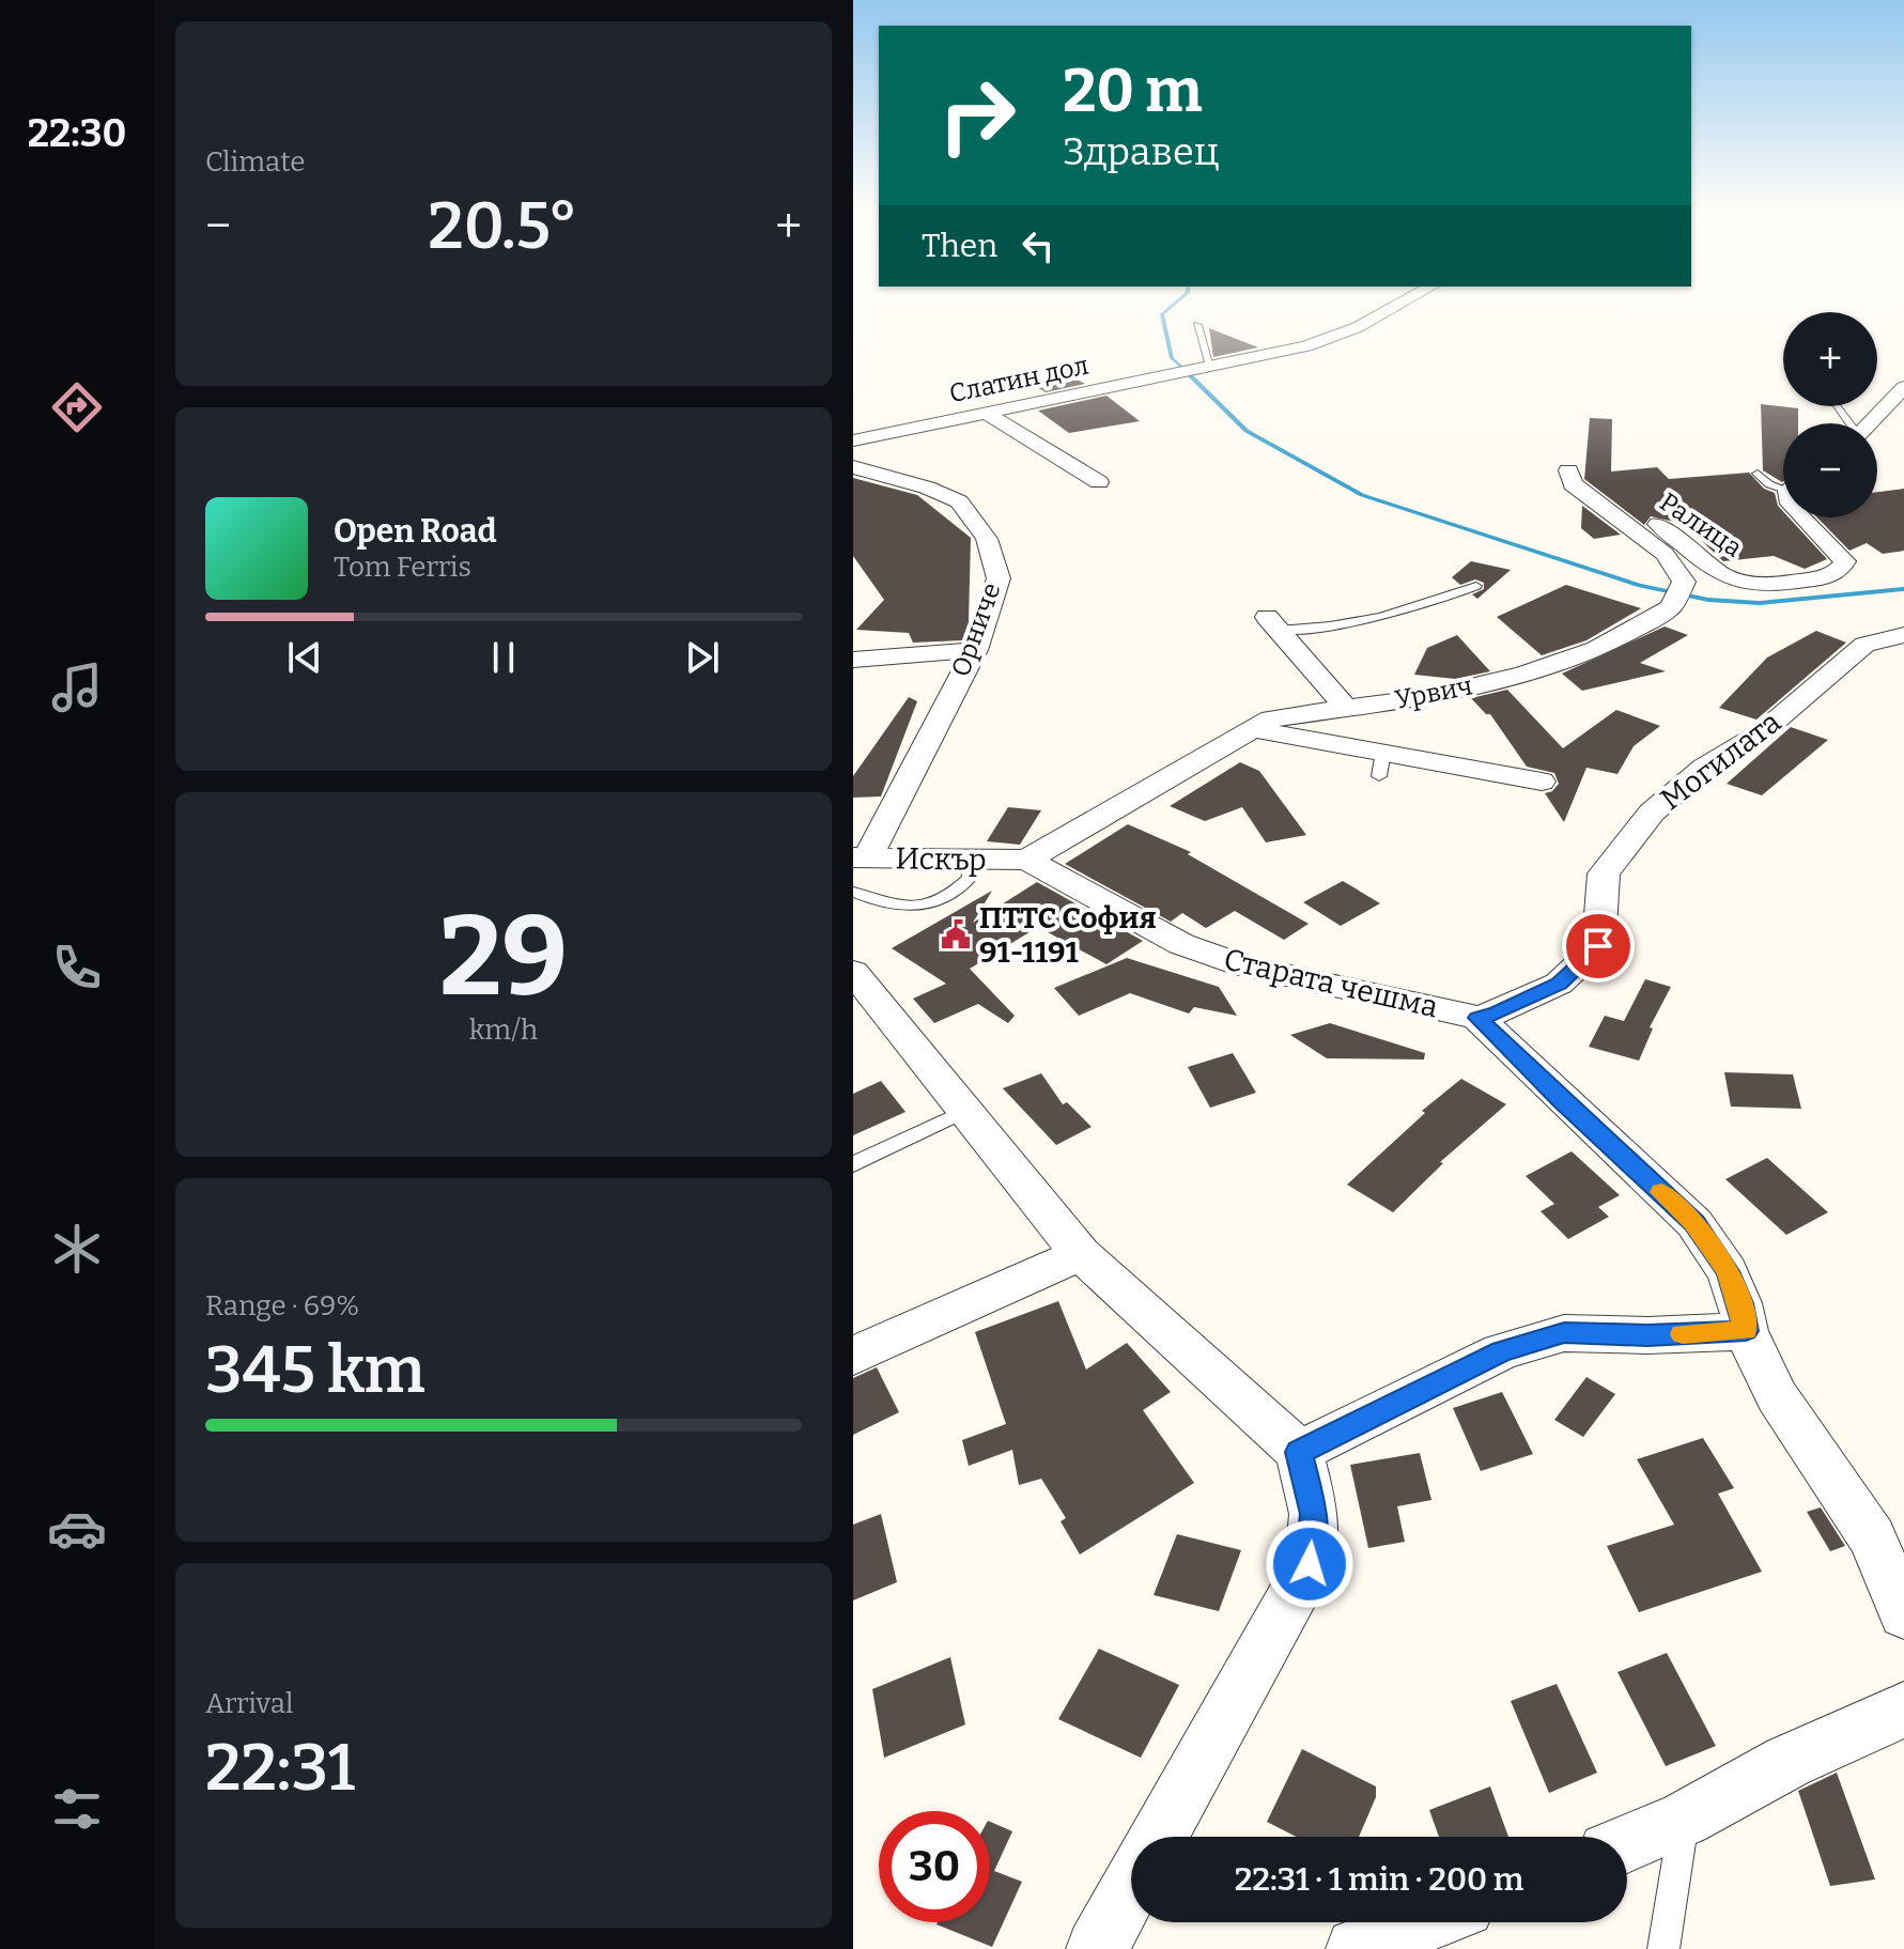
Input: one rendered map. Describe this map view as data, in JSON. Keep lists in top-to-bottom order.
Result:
{
  "streets": {
    "street": [
      "Слатин дол",
      "Ралица",
      "Орниче",
      "Урвич",
      "Могилата",
      "Искър",
      "Старата чешма"
    ]
  },
  "crossings": [
    ["Ралица", "Урвич"],
    ["Орниче", "Искър"],
    ["Урвич", "Искър"],
    ["Урвич", "Старата чешма"],
    ["Могилата", "Старата чешма"],
    ["Искър", "Старата чешма"]
  ],
  "places": {
    "public building": ["ПТТС София 91-1191"]
  },
  "page": {
    "tabs": "22:30",
    "tile": [
      "Climate",
      ["29", "km/h"],
      ["Range · 69%", "345 km"],
      ["Arrival", "22:31"]
    ],
    "turn": ["20 m", "Здравец"],
    "heat": ["−", "20.5°", "+"],
    "then": "Then",
    "map_buttons": ["+", "−"],
    "song": ["Open Road", "Tom Ferris"],
    "limit": "30",
    "trip": "22:31 · 1 min · 200 m"
  }
}
